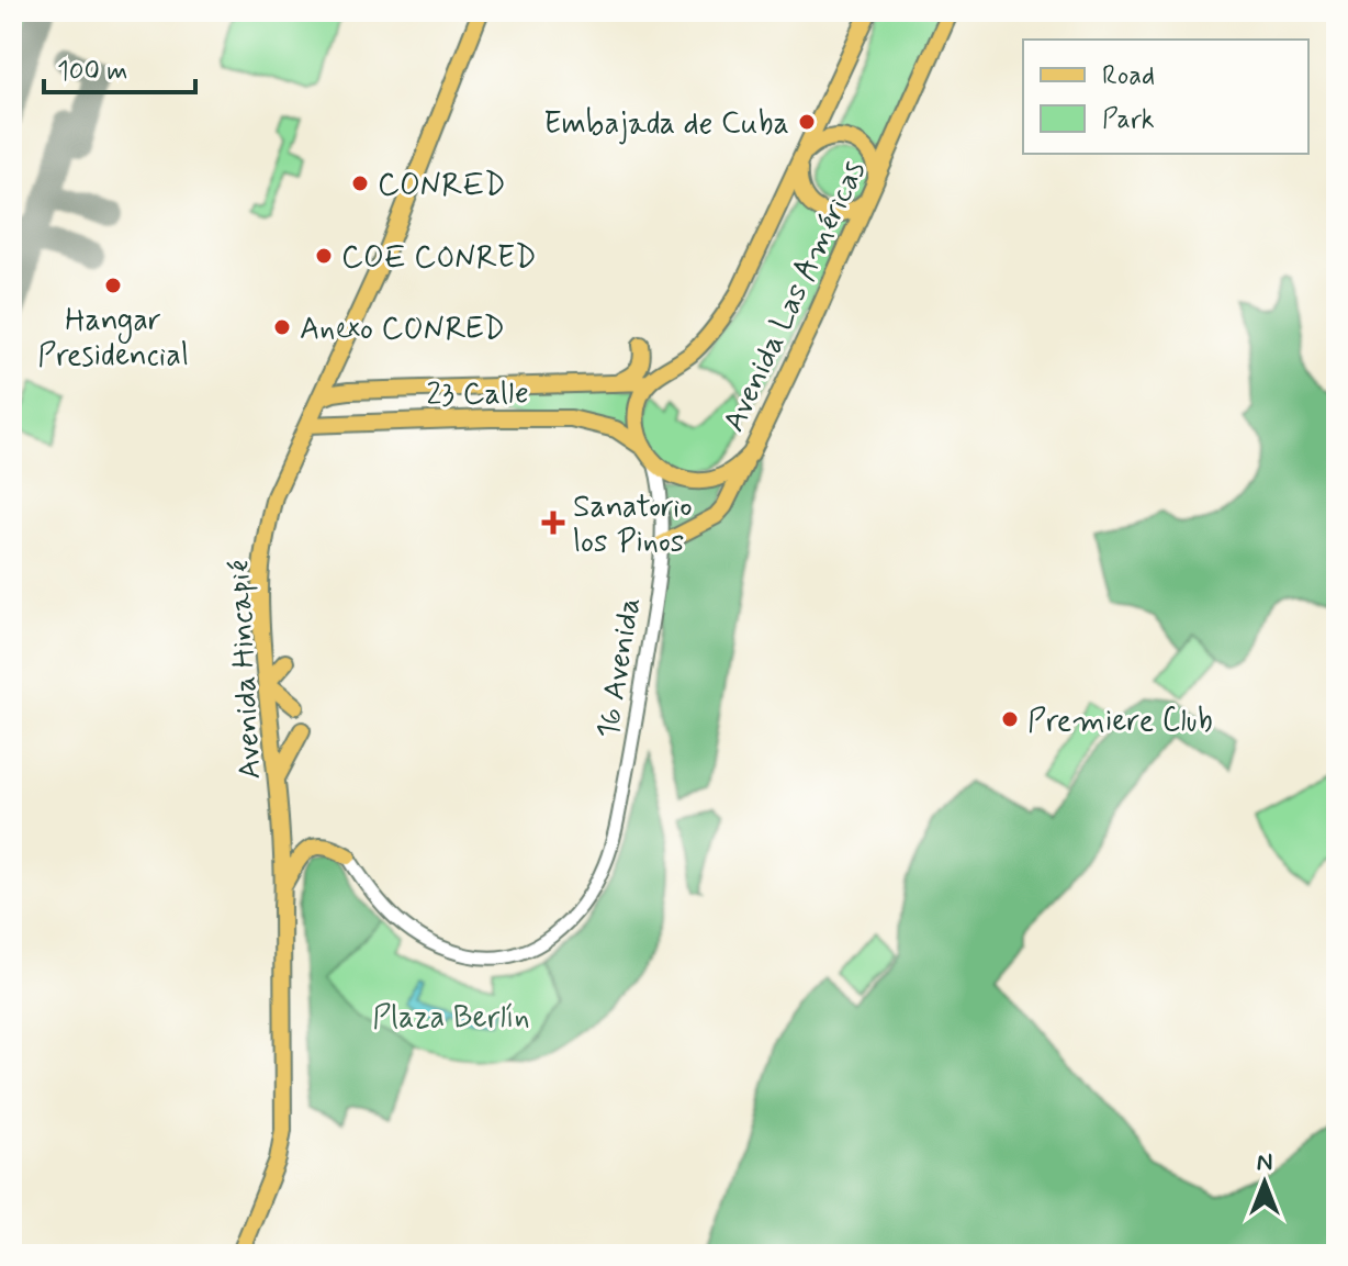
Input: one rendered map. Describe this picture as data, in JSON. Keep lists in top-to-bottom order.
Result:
{
  "streets": {
    "main road": ["Avenida Las Américas", "23 Calle", "Avenida Hincapié"],
    "street": ["16 Avenida"]
  },
  "crossings": [
    ["Avenida Las Américas", "23 Calle"],
    ["Avenida Las Américas", "16 Avenida"],
    ["23 Calle", "Avenida Hincapié"]
  ],
  "parks": ["Plaza Berlín"],
  "places": {
    "other": [
      "Embajada de Cuba",
      "CONRED",
      "COE CONRED",
      "Hangar Presidencial",
      "Anexo CONRED",
      "Premiere Club"
    ],
    "health": ["Sanatorio los Pinos"]
  },
  "legend": ["Road", "Park"],
  "scale_bar": "100 m",
  "north": "top"
}
